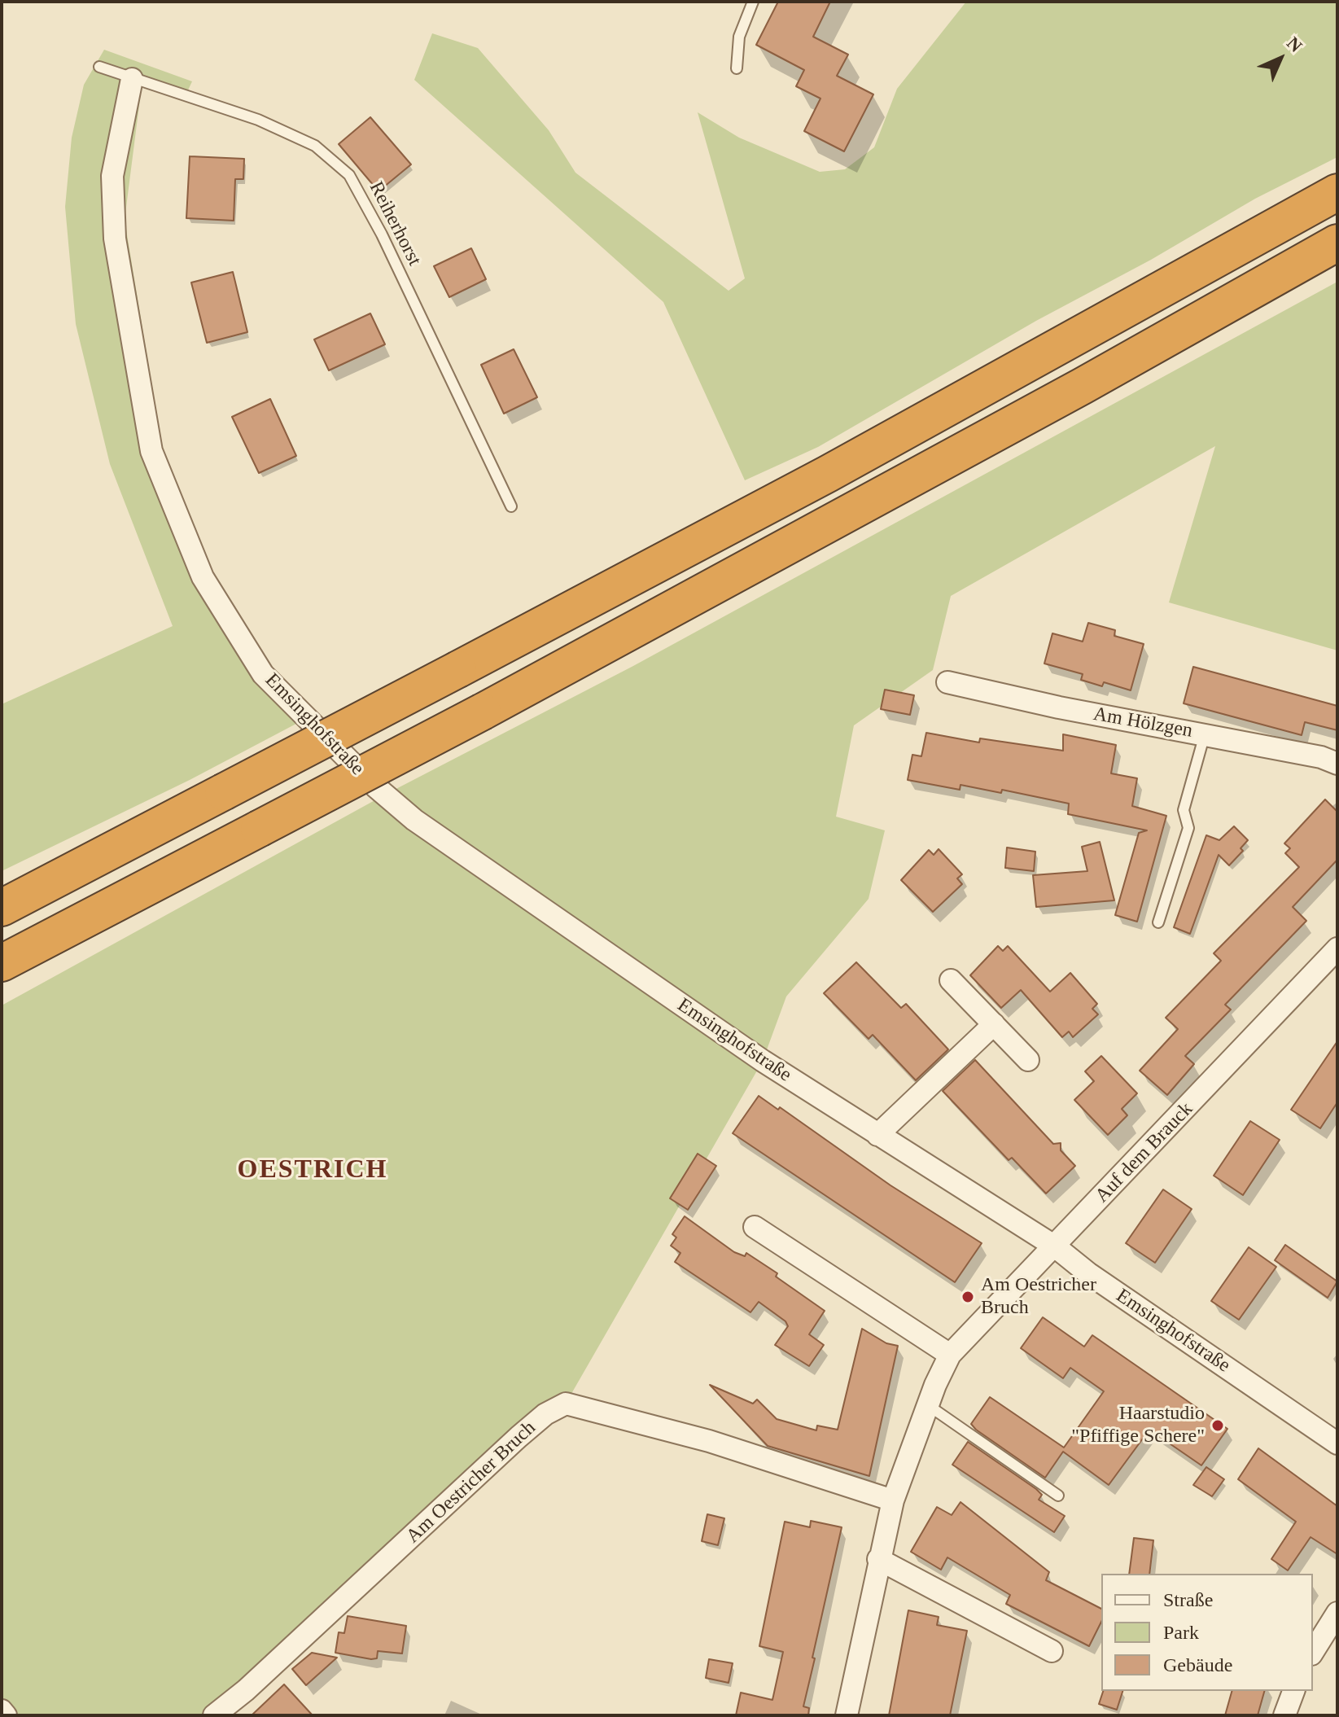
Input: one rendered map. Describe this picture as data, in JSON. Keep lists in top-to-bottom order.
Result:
{
  "streets": {
    "street": [
      "Am Hölzgen",
      "Emsinghofstraße",
      "Auf dem Brauck",
      "Am Oestricher Bruch"
    ],
    "lane": ["Reiherhorst"]
  },
  "crossings": [
    ["Reiherhorst", "Emsinghofstraße"],
    ["Emsinghofstraße", "Auf dem Brauck"],
    ["Auf dem Brauck", "Am Oestricher Bruch"]
  ],
  "districts": ["OESTRICH"],
  "places": ["Am Oestricher Bruch", "Haarstudio \"Pfiffige Schere\""],
  "legend": ["Straße", "Park", "Gebäude"],
  "north": "top right"
}
